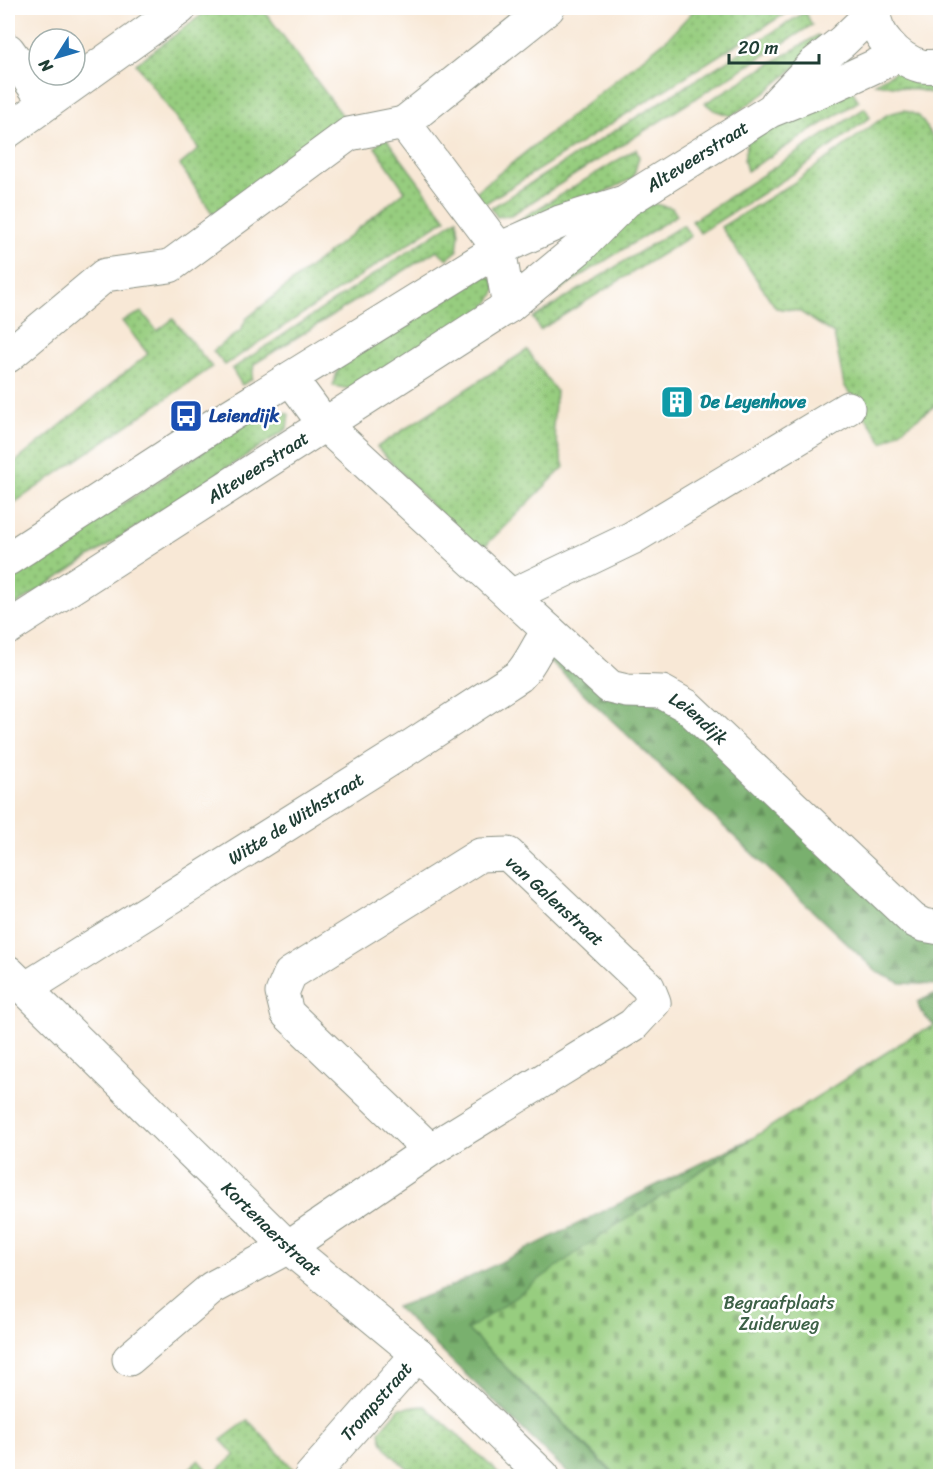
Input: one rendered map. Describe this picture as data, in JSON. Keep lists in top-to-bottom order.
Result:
{
  "streets": {
    "street": [
      "Alteveerstraat",
      "Leiendijk",
      "Witte de Withstraat",
      "van Galenstraat",
      "Kortenaerstraat",
      "Trompstraat"
    ]
  },
  "crossings": [
    ["Alteveerstraat", "Leiendijk"],
    ["Leiendijk", "Witte de Withstraat"],
    ["Witte de Withstraat", "Kortenaerstraat"],
    ["van Galenstraat", "Kortenaerstraat"],
    ["Kortenaerstraat", "Trompstraat"]
  ],
  "parks": ["Begraafplaats Zuiderweg"],
  "places": {
    "building": ["De Leyenhove"],
    "bus stop": ["Leiendijk"]
  },
  "scale_bar": "20 m",
  "north": "bottom left"
}
